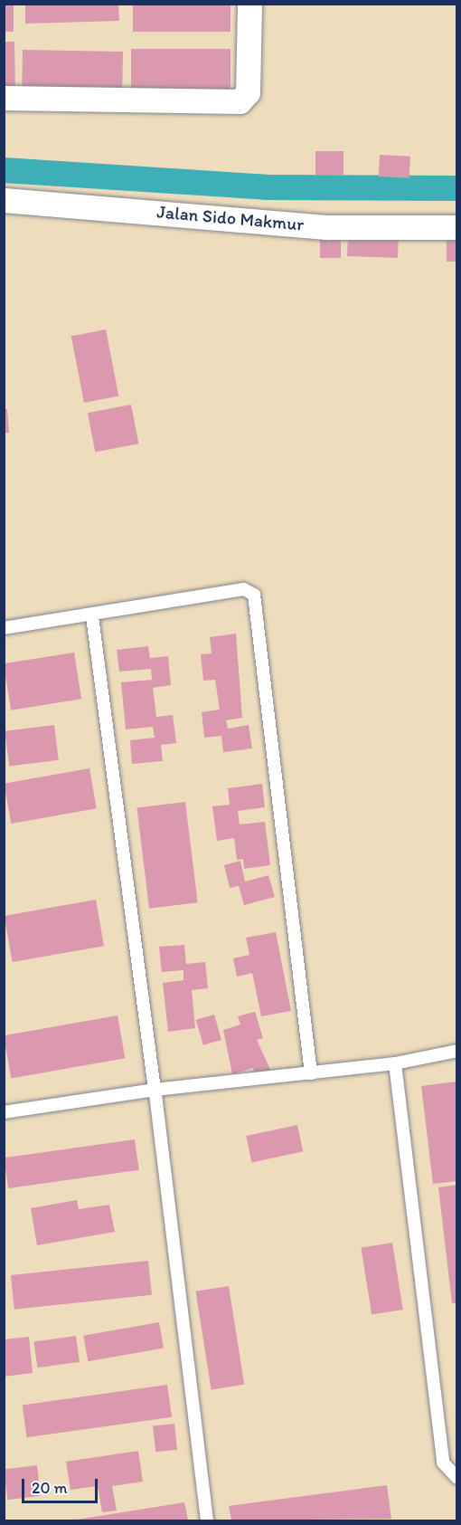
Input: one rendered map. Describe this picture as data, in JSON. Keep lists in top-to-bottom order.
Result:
{
  "streets": {
    "street": ["Jalan Sido Makmur"]
  },
  "scale_bar": "20 m"
}
